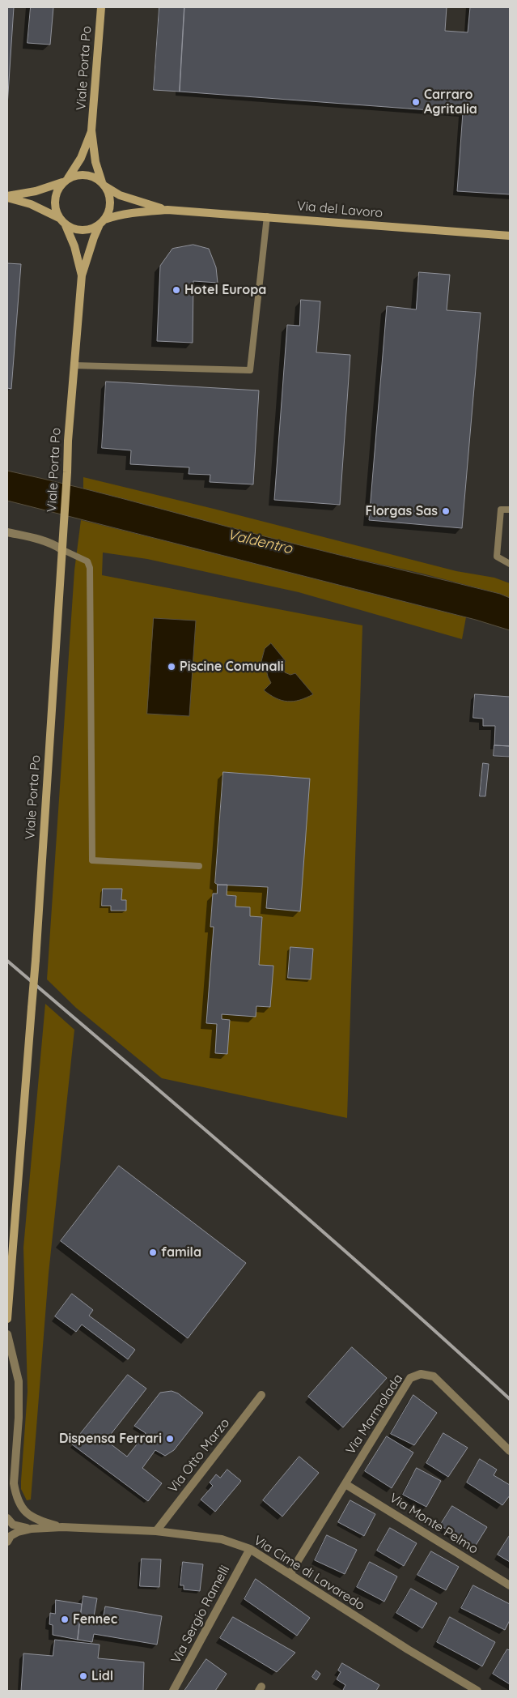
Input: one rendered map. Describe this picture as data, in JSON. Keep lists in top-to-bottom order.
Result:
{
  "streets": {
    "main road": ["Viale Porta Po", "Via del Lavoro"],
    "street": [
      "Via Marmolada",
      "Via Otto Marzo",
      "Via Monte Pelmo",
      "Via Cime di Lavaredo",
      "Via Sergio Ramelli"
    ]
  },
  "crossings": [
    ["Via Marmolada", "Via Monte Pelmo"],
    ["Via Marmolada", "Via Cime di Lavaredo"],
    ["Via Otto Marzo", "Via Cime di Lavaredo"],
    ["Via Cime di Lavaredo", "Via Sergio Ramelli"]
  ],
  "water": ["Valdentro"],
  "places": [
    "Carraro Agritalia",
    "Hotel Europa",
    "Florgas Sas",
    "Piscine Comunali",
    "famila",
    "Dispensa Ferrari",
    "Fennec",
    "Lidl"
  ]
}
